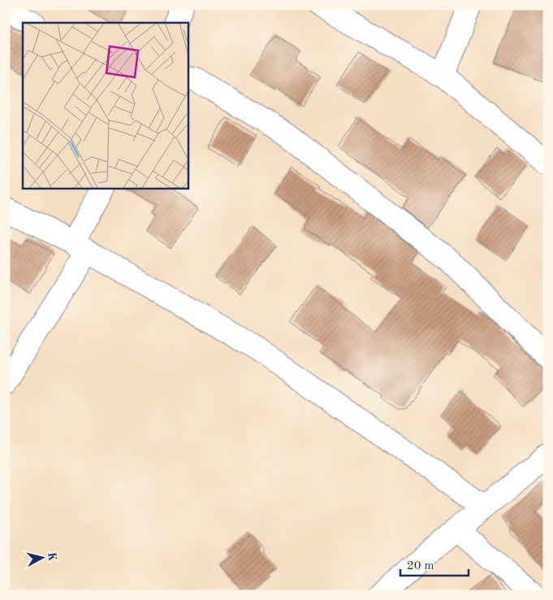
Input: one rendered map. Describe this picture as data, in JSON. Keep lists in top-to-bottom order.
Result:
{
  "scale_bar": "20 m",
  "north": "right"
}
